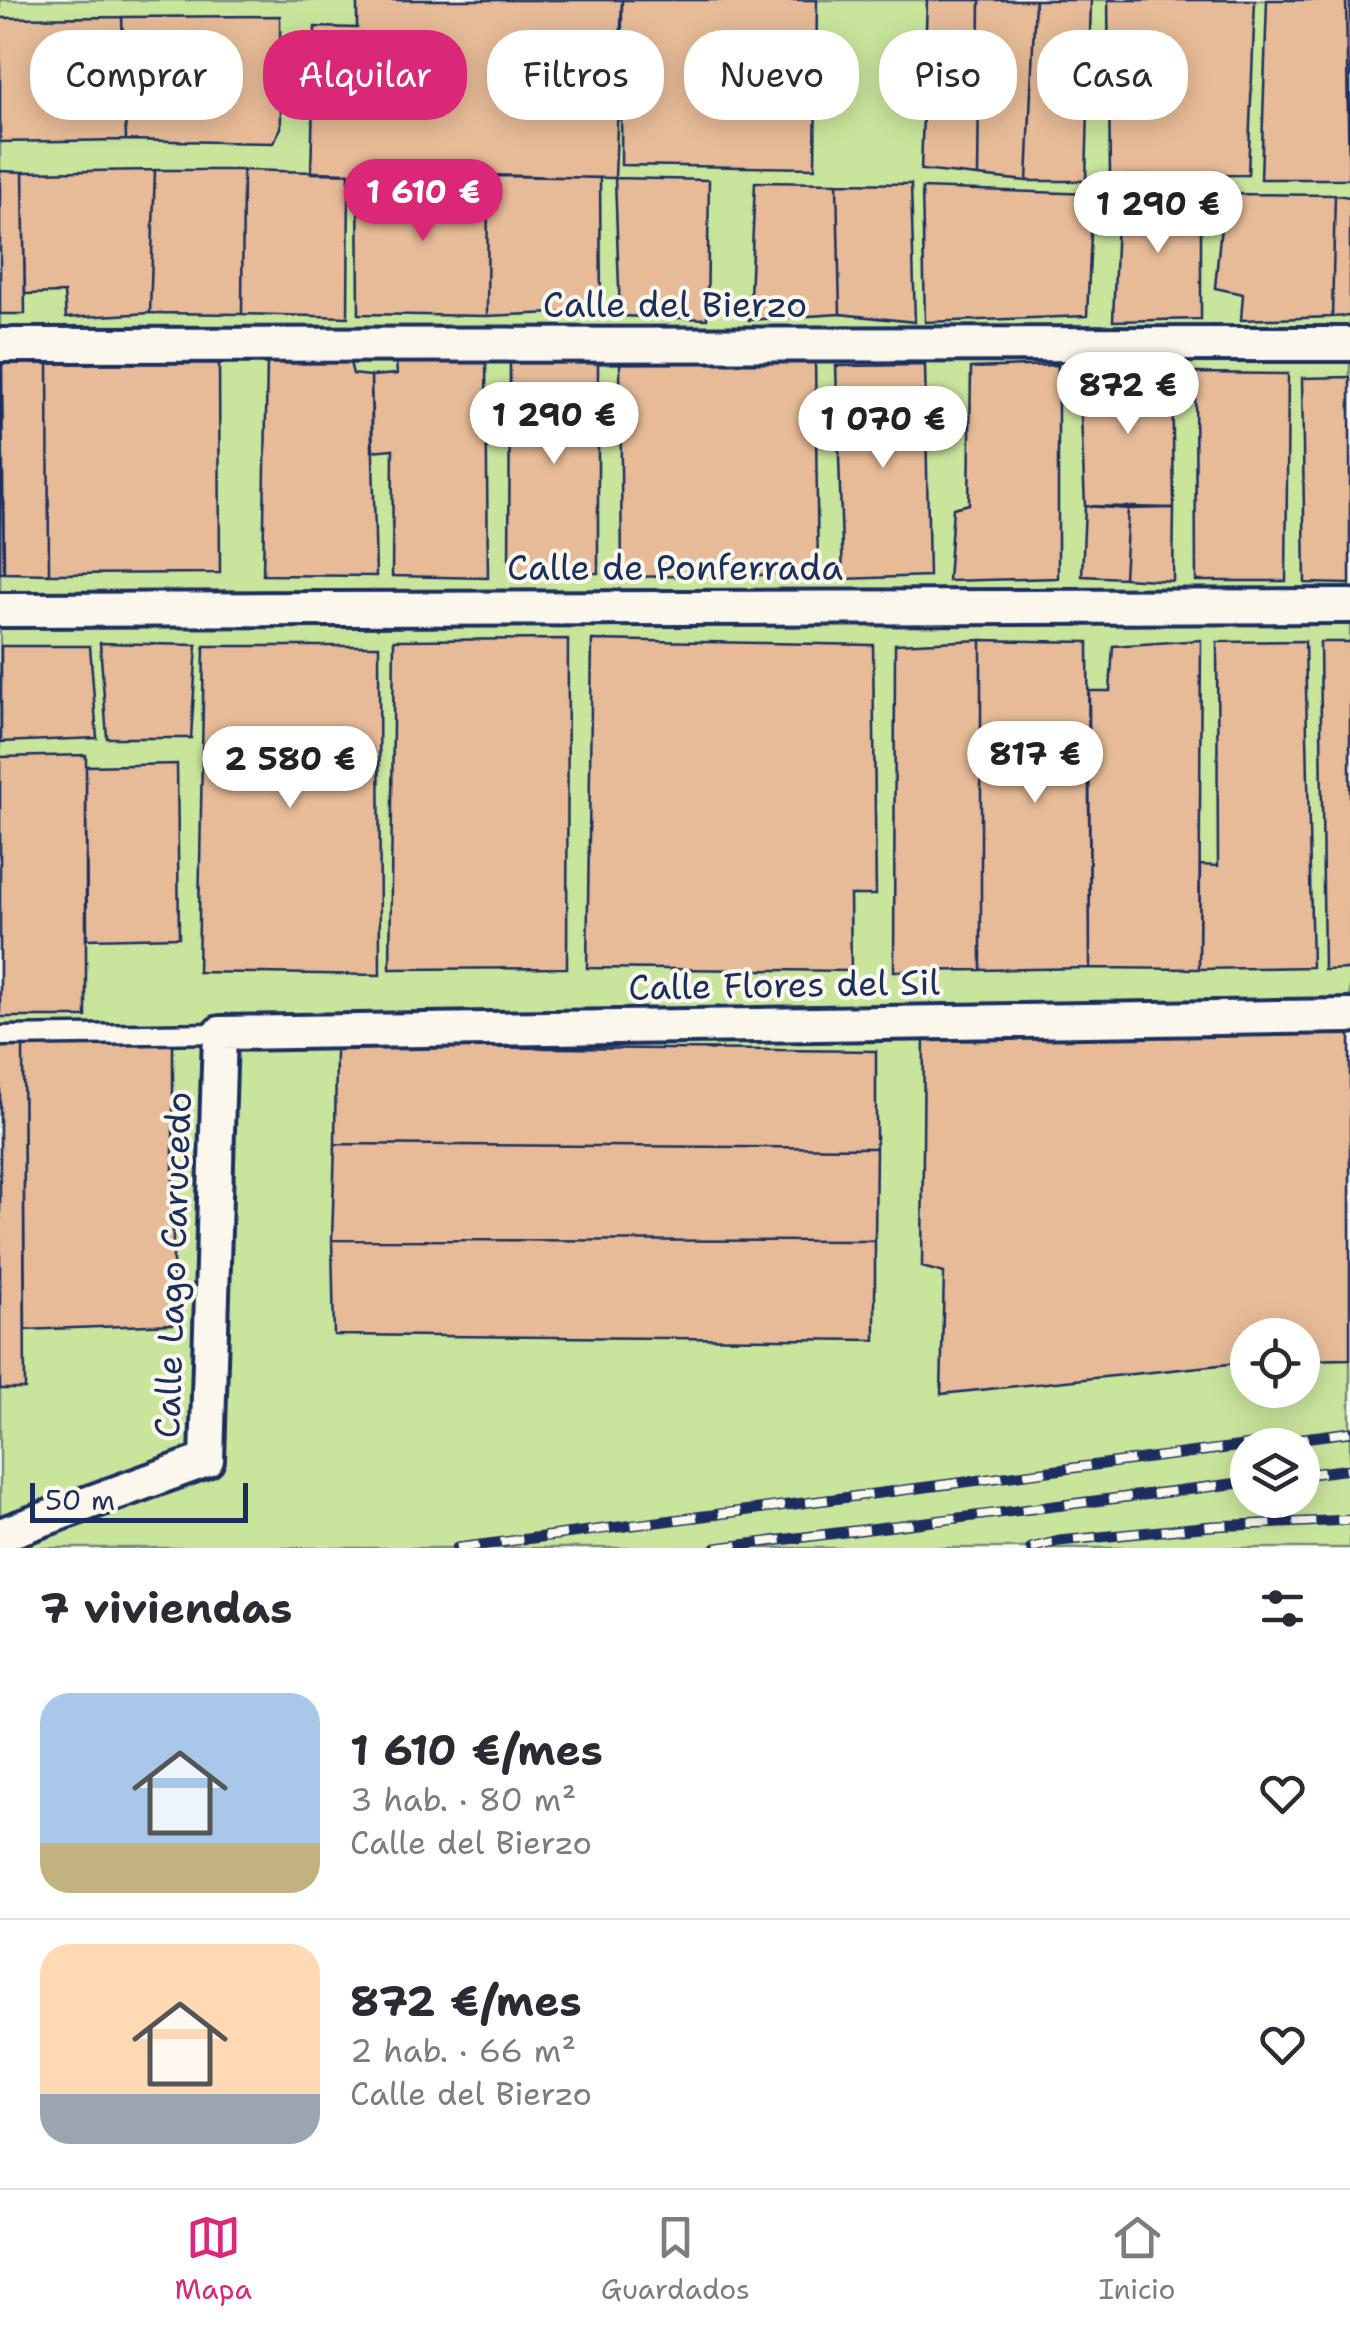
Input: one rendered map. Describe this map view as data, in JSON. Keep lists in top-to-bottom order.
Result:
{
  "streets": {
    "street": [
      "Calle del Bierzo",
      "Calle de Ponferrada",
      "Calle Flores del Sil",
      "Calle Lago Carucedo"
    ]
  },
  "crossings": [
    ["Calle Flores del Sil", "Calle Lago Carucedo"]
  ],
  "scale_bar": "50 m",
  "page": {
    "chip": [
      "Comprar",
      "Alquilar",
      "Filtros",
      "Nuevo",
      "Piso",
      "Casa"
    ],
    "price": [
      "1 610 €",
      "1 290 €",
      "872 €",
      "1 290 €",
      "1 070 €",
      "817 €",
      "2 580 €"
    ],
    "scale": "50 m",
    "heading": "7 viviendas",
    "list": [
      {
        "name": "1 610 €/mes",
        "note": "3 hab. · 80 m² · Calle del Bierzo"
      },
      {
        "name": "872 €/mes",
        "note": "2 hab. · 66 m² · Calle del Bierzo"
      }
    ],
    "tabs": ["Mapa", "Guardados", "Inicio"]
  }
}
